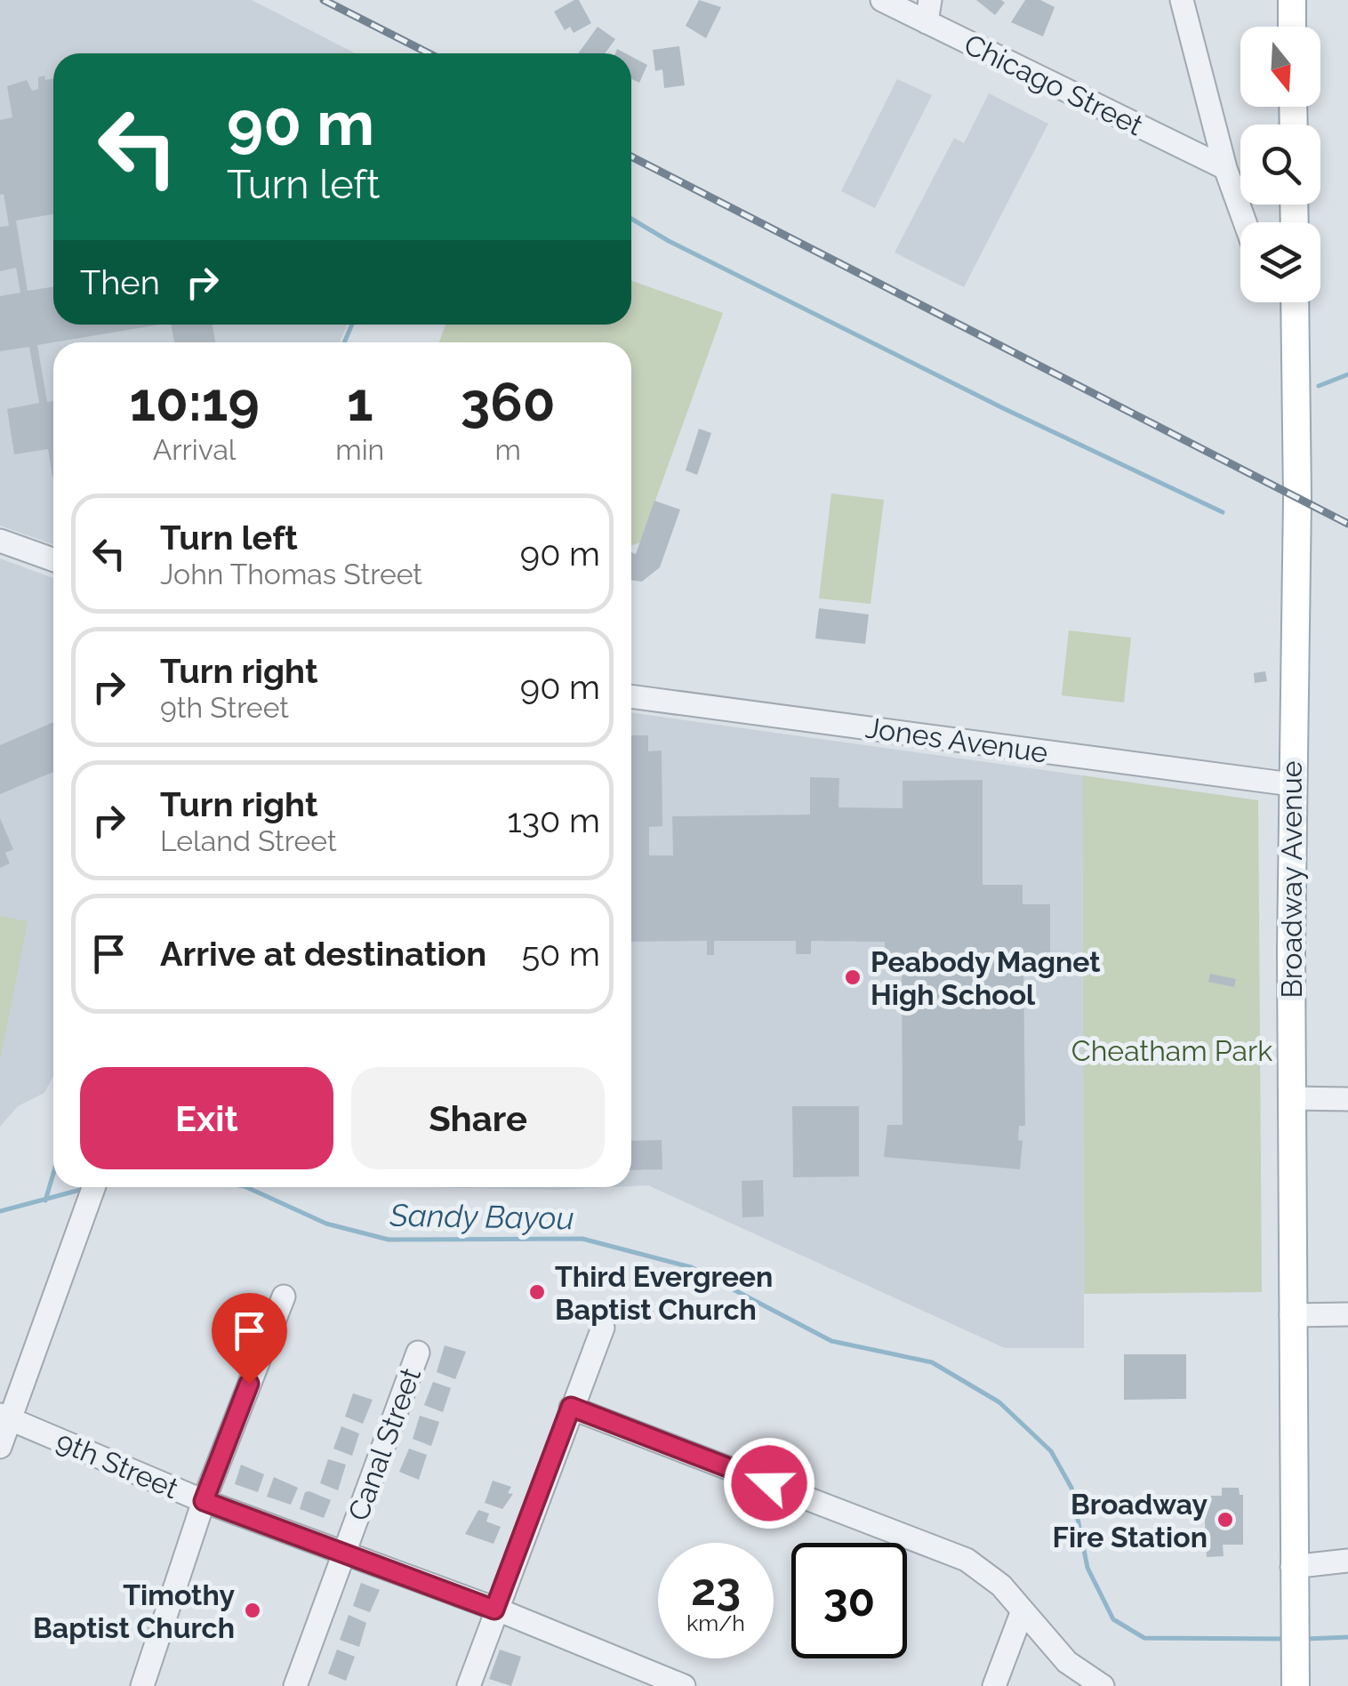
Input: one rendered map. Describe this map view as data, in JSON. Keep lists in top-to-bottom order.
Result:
{
  "streets": {
    "main road": ["Broadway Avenue"],
    "street": [
      "Chicago Street",
      "Jones Avenue",
      "Canal Street",
      "9th Street"
    ]
  },
  "crossings": [
    ["Jones Avenue", "Broadway Avenue"],
    ["Canal Street", "9th Street"]
  ],
  "water": ["Sandy Bayou"],
  "parks": ["Cheatham Park"],
  "places": [
    "Peabody Magnet High School",
    "Third Evergreen Baptist Church",
    "Broadway Fire Station",
    "Timothy Baptist Church"
  ],
  "north": "bottom",
  "page": {
    "turn": ["90 m", "Turn left"],
    "then": "Then",
    "eta": [
      "10:19",
      "Arrival",
      "1",
      "min",
      "360",
      "m"
    ],
    "list": [
      {
        "name": "Turn left",
        "note": "John Thomas Street",
        "value": "90 m"
      },
      {
        "name": "Turn right",
        "note": "9th Street",
        "value": "90 m"
      },
      {
        "name": "Turn right",
        "note": "Leland Street",
        "value": "130 m"
      },
      {
        "name": "Arrive at destination",
        "value": "50 m"
      }
    ],
    "buttons": ["Exit", "Share"],
    "speed": "23 km/h",
    "limit": "30"
  }
}
